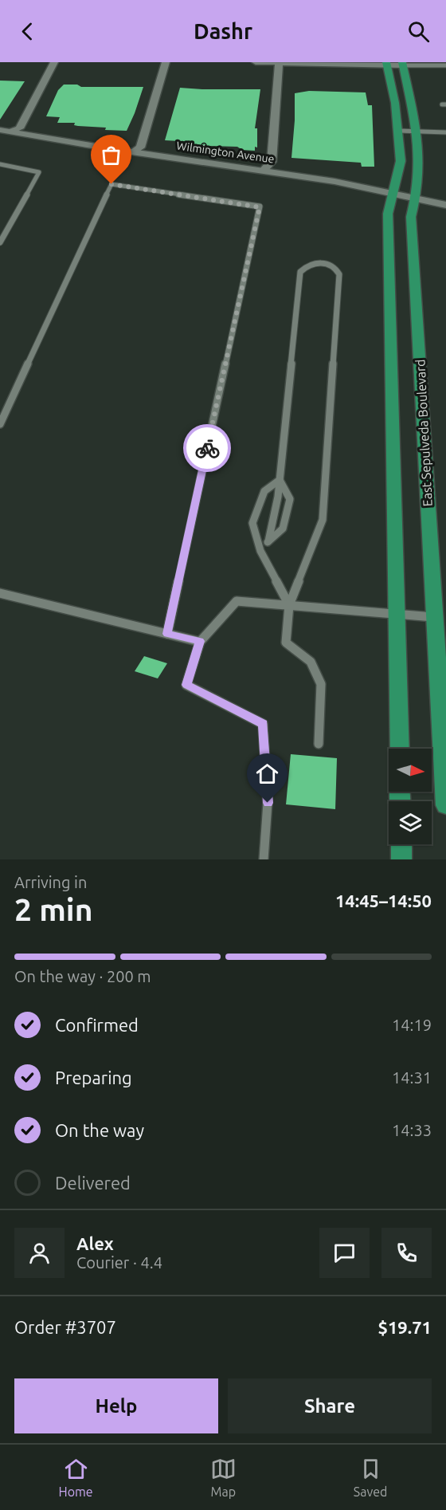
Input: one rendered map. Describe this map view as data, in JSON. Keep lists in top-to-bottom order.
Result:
{
  "streets": {
    "main road": ["East Sepulveda Boulevard"],
    "street": ["Wilmington Avenue"]
  },
  "crossings": [
    ["Wilmington Avenue", "East Sepulveda Boulevard"]
  ],
  "north": "right",
  "page": {
    "header": "Dashr",
    "heading": ["2 min", "Arriving in", "14:45–14:50"],
    "panel": [
      "Alex",
      "Courier · 4.4",
      "Order #3707",
      "$19.71"
    ],
    "bar": "On the way · 200 m",
    "list": [
      ["Confirmed", "14:19"],
      ["Preparing", "14:31"],
      ["On the way", "14:33"],
      "Delivered"
    ],
    "buttons": ["Help", "Share"],
    "tabs": ["Home", "Map", "Saved"]
  }
}
